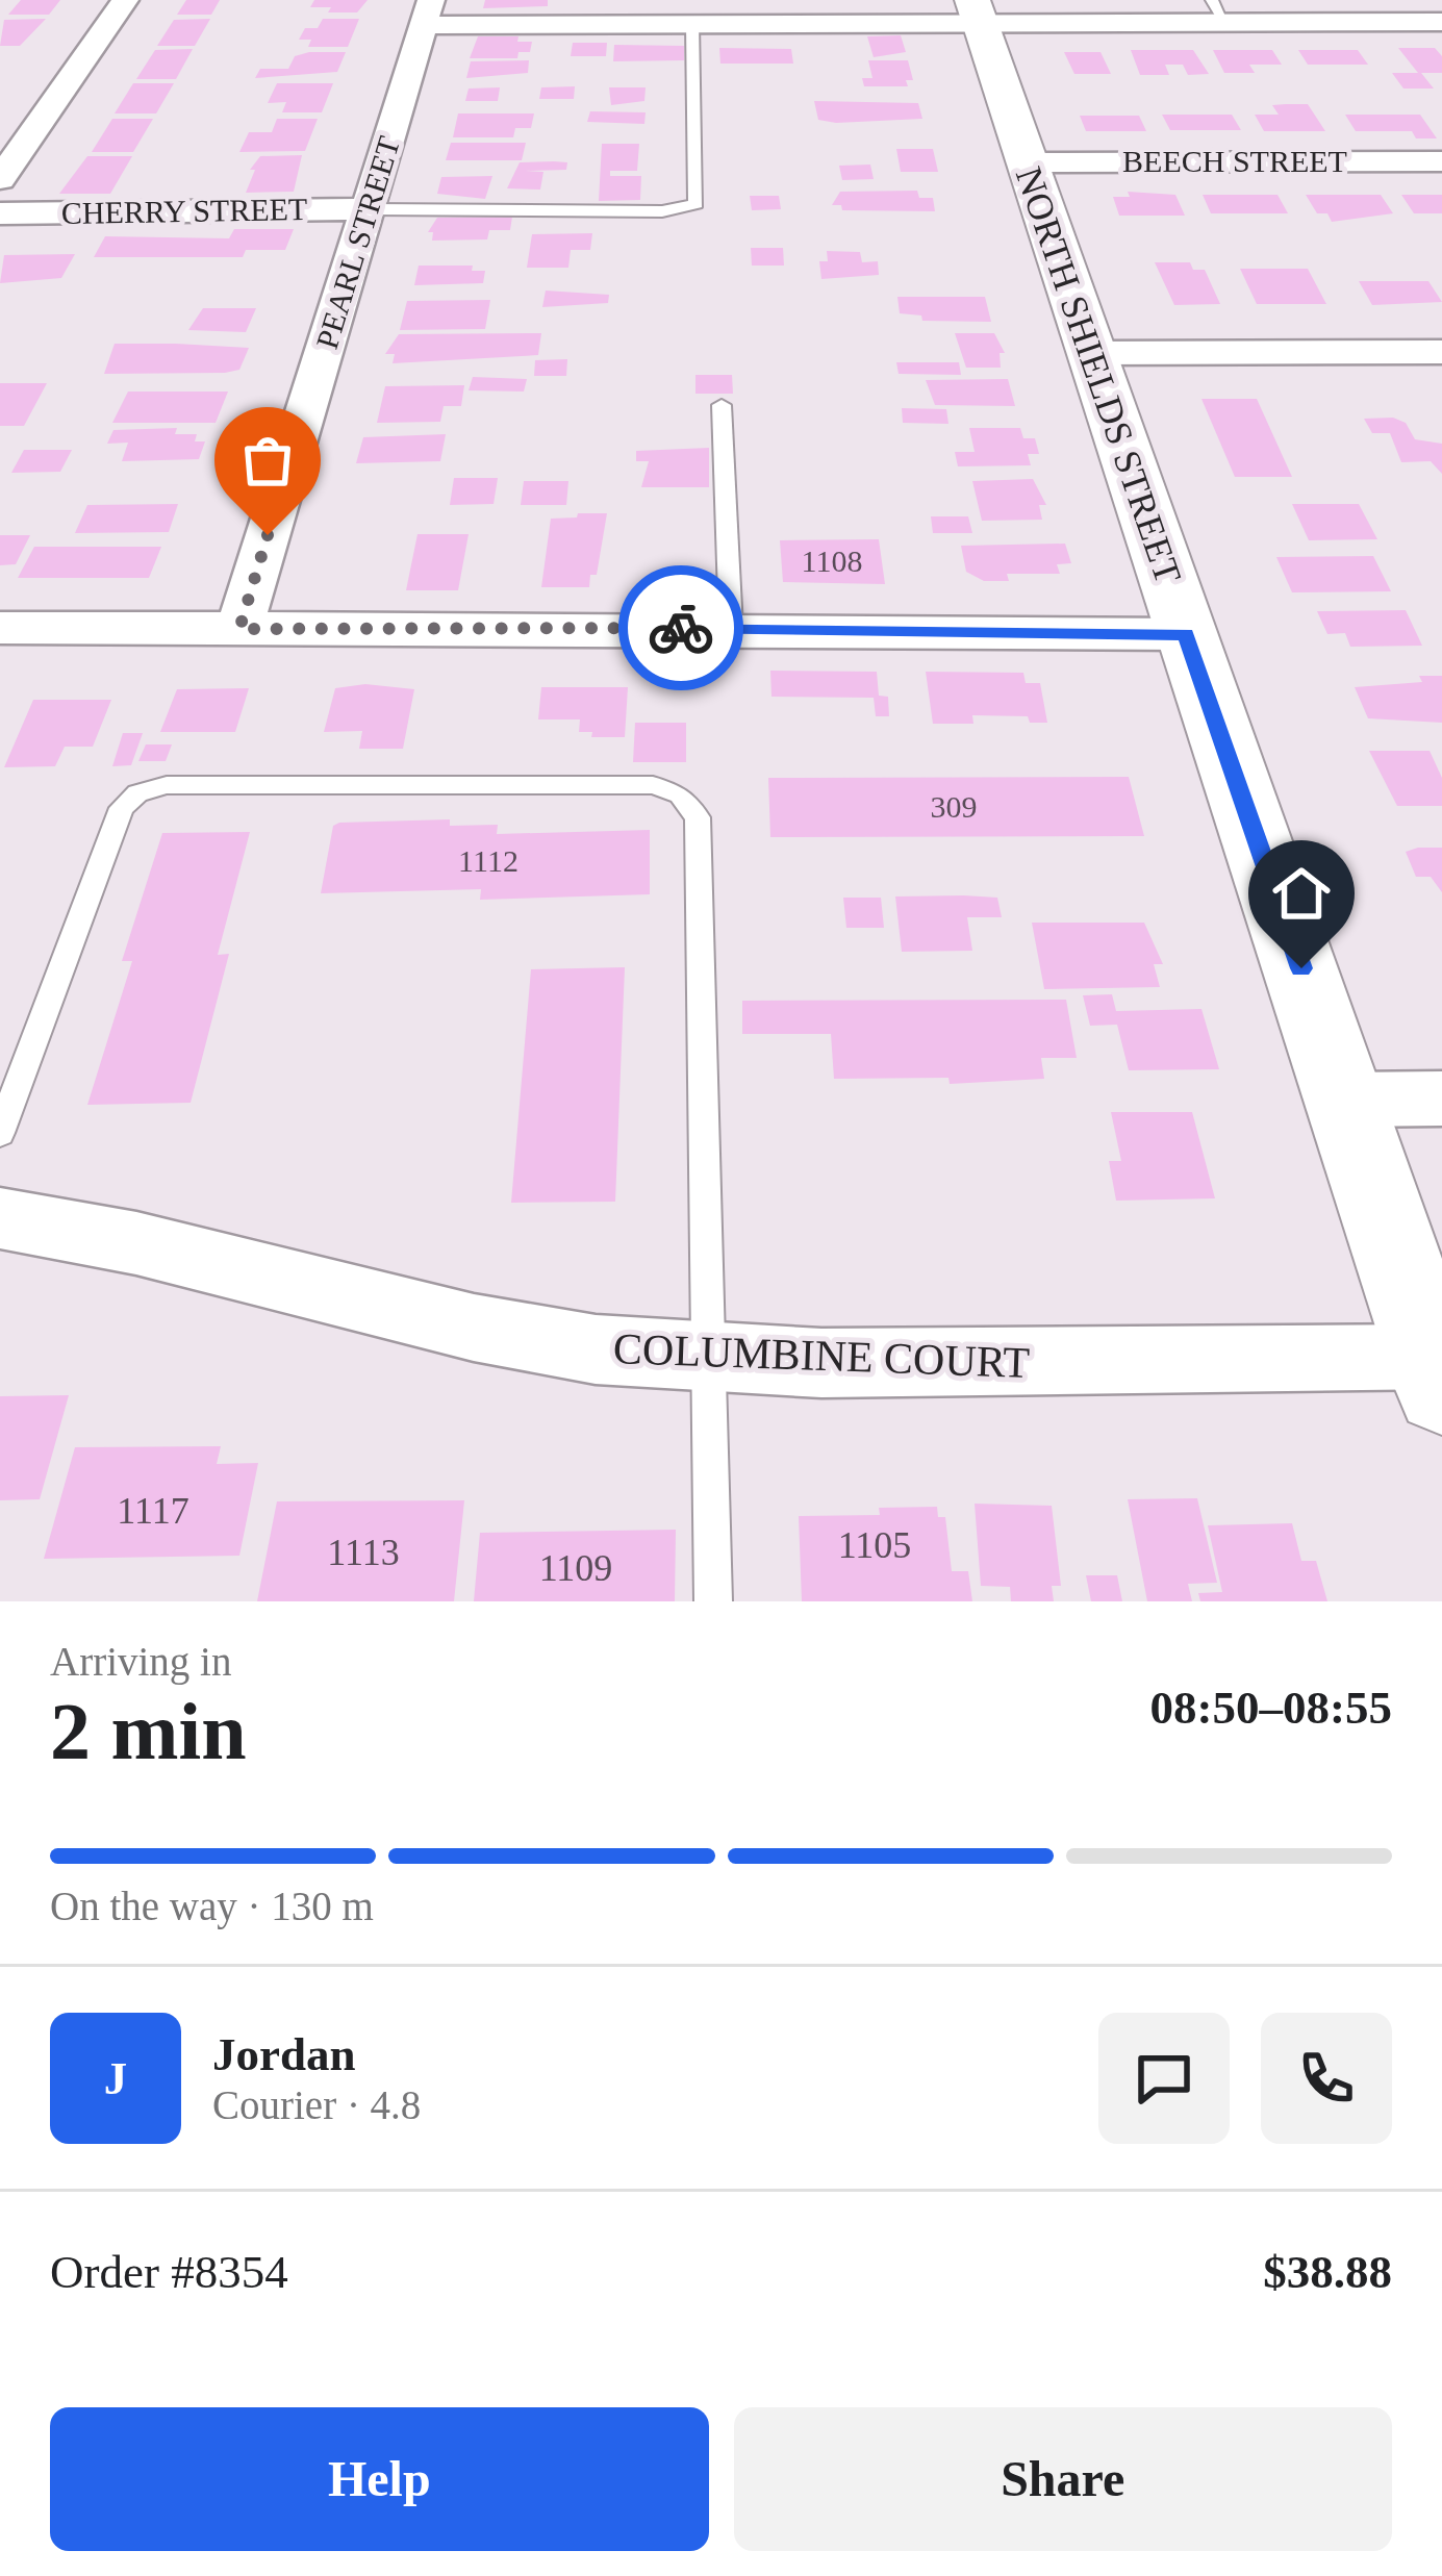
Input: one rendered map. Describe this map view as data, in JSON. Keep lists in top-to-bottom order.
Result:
{
  "streets": {
    "main road": ["NORTH SHIELDS STREET"],
    "street": [
      "BEECH STREET",
      "CHERRY STREET",
      "PEARL STREET",
      "COLUMBINE COURT"
    ]
  },
  "crossings": [
    ["BEECH STREET", "NORTH SHIELDS STREET"],
    ["CHERRY STREET", "PEARL STREET"],
    ["NORTH SHIELDS STREET", "COLUMBINE COURT"]
  ],
  "house_numbers": [
    "1108",
    "309",
    "1112",
    "1117",
    "1105",
    "1113",
    "1109"
  ],
  "page": {
    "heading": ["2 min", "Arriving in", "08:50–08:55"],
    "panel": [
      "Jordan",
      "Courier · 4.8",
      "Order #8354",
      "$38.88"
    ],
    "bar": "On the way · 130 m",
    "round": "J",
    "buttons": ["Help", "Share"]
  }
}
